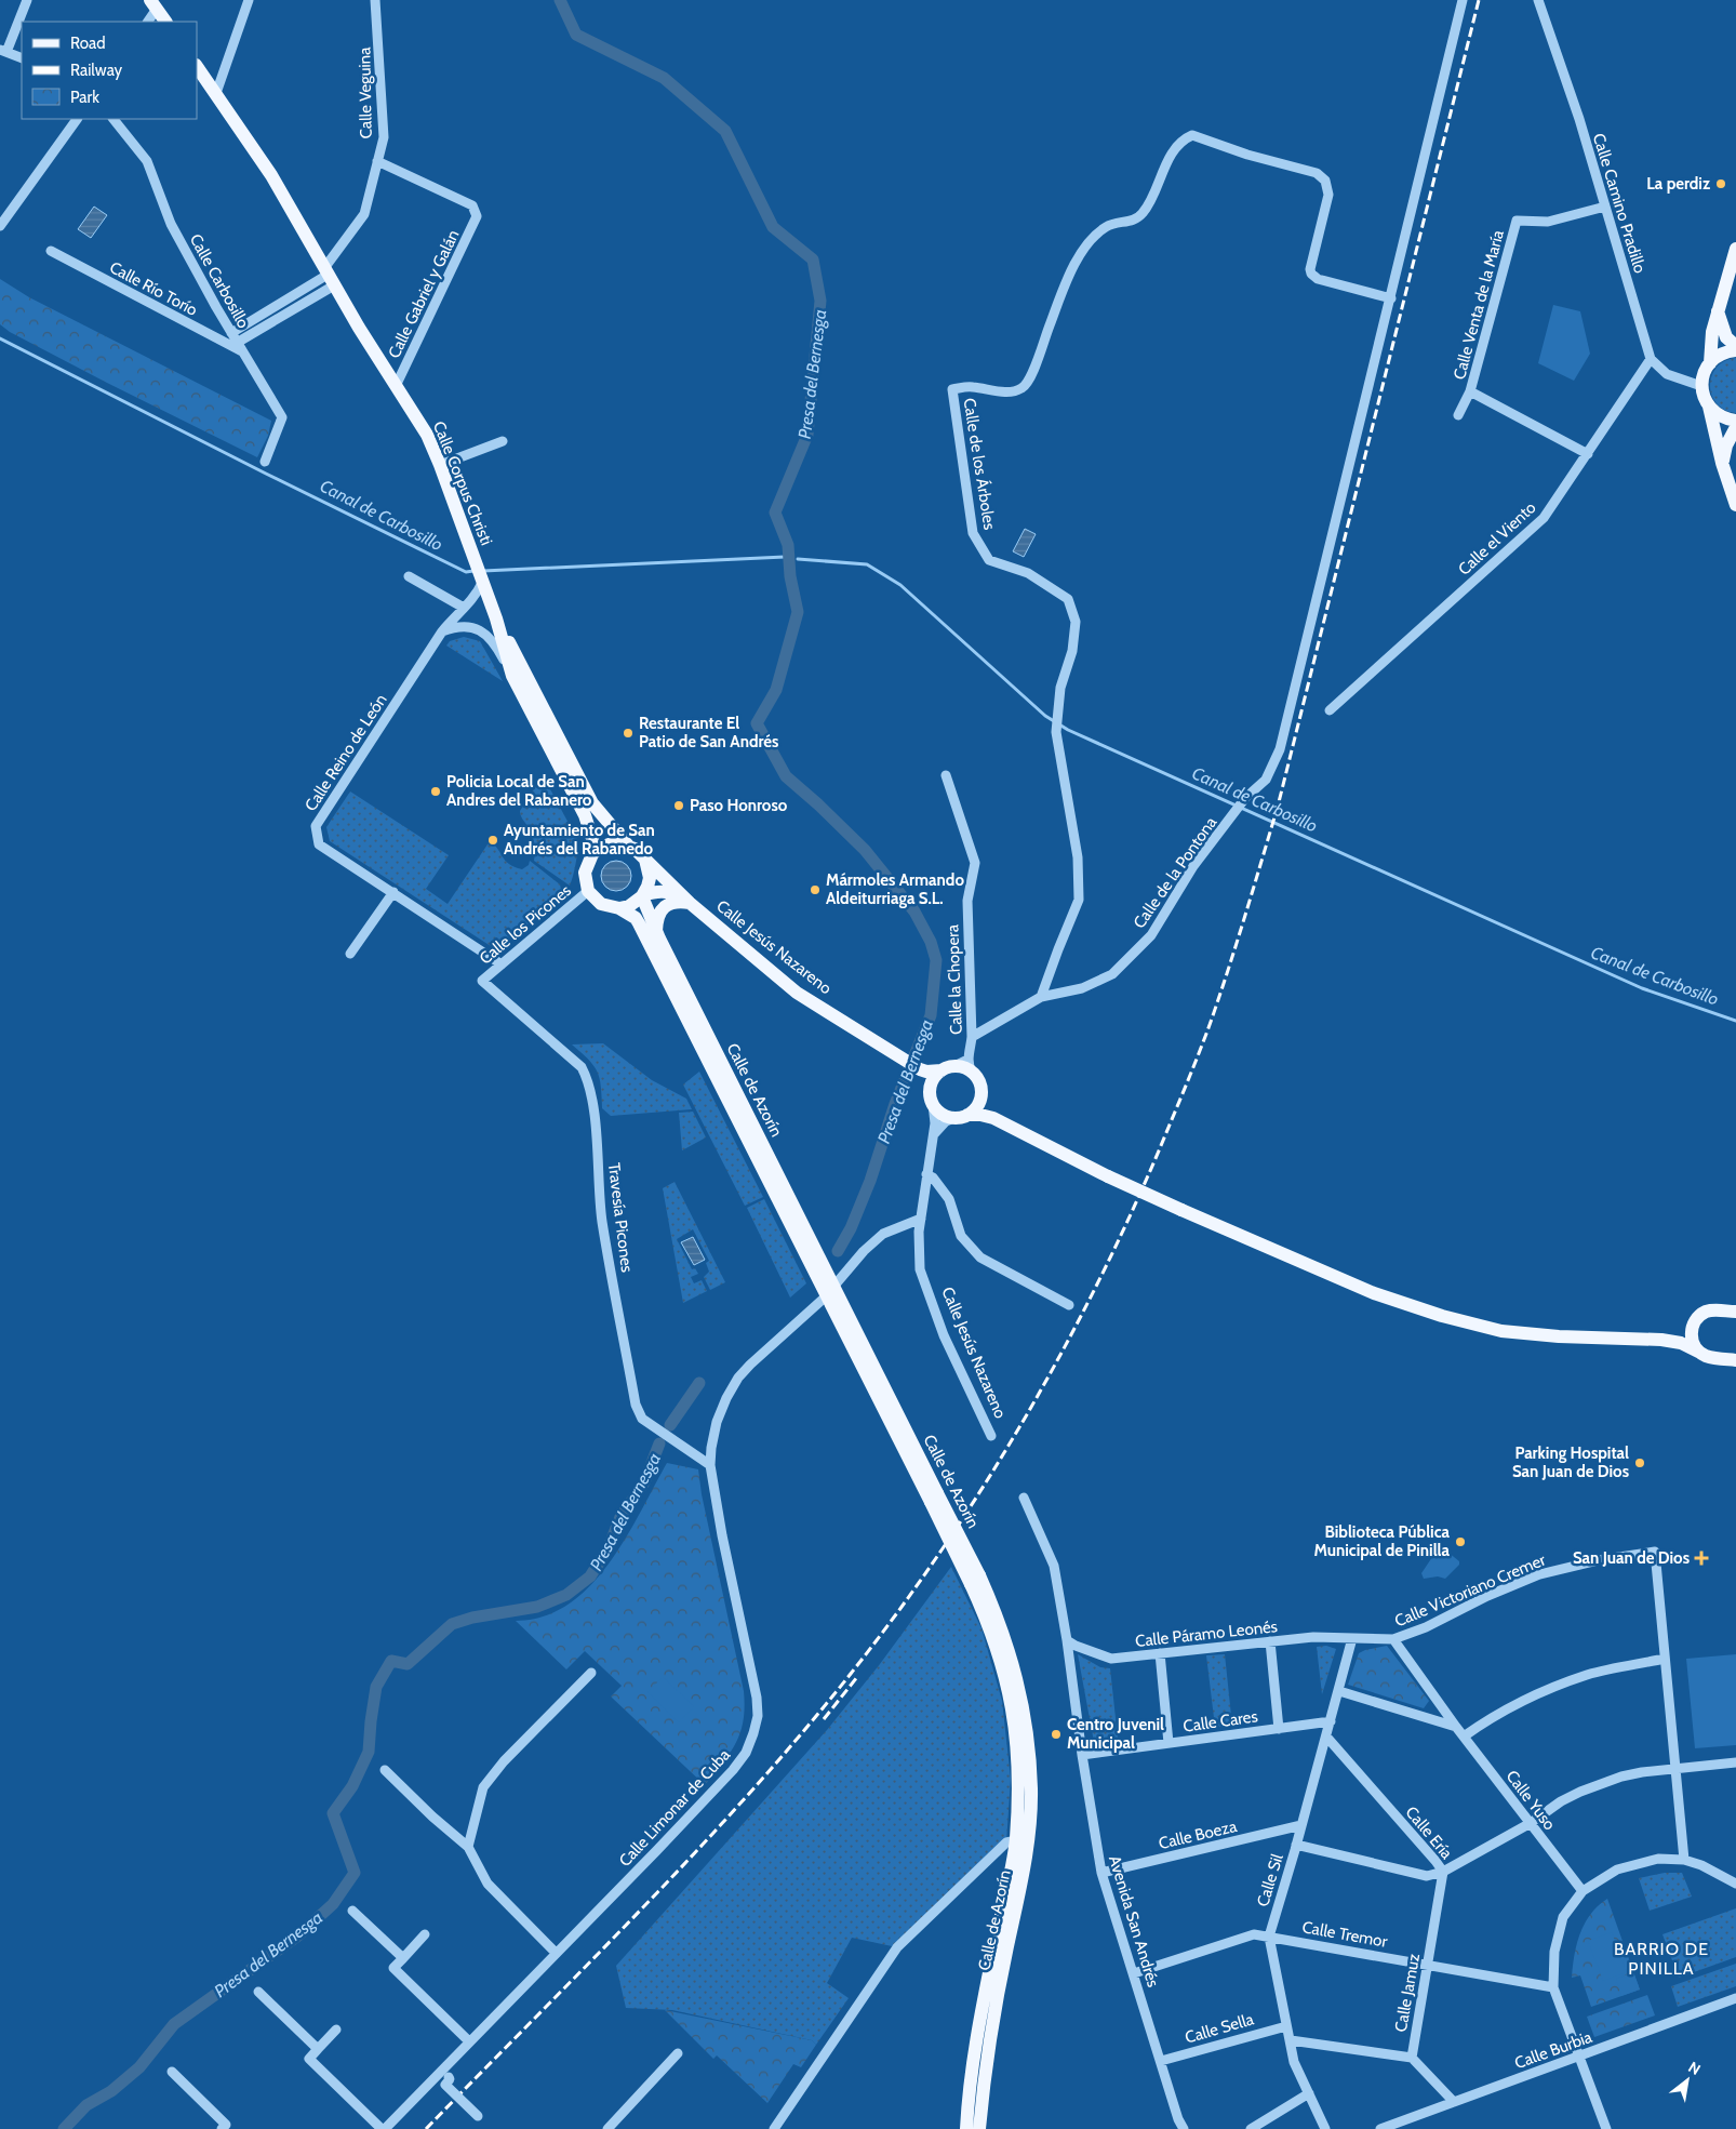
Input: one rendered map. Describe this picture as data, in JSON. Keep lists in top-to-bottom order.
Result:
{
  "streets": {
    "main road": ["Calle Corpus Christi", "Calle Jesús Nazareno", "Calle de Azorín"],
    "street": [
      "Calle Veguina",
      "Calle Camino Pradillo",
      "Calle Carbosillo",
      "Calle Río Torío",
      "Calle Gabriel y Galán",
      "Calle Venta de la María",
      "Calle de los Árboles",
      "Calle el Viento",
      "Calle Reino de León",
      "Calle de la Pontona",
      "Calle los Picones",
      "Calle la Chopera",
      "Travesía Picones",
      "Calle Victoriano Cremer",
      "Calle Páramo Leonés",
      "Calle Cares",
      "Calle Yuso",
      "Calle Limonar de Cuba",
      "Calle Ería",
      "Calle Boeza",
      "Calle Sil",
      "Avenida San Andrés",
      "Calle Tremor",
      "Calle Jamuz",
      "Calle Sella",
      "Calle Burbia"
    ]
  },
  "crossings": [
    ["Calle Veguina", "Calle Gabriel y Galán"],
    ["Calle Veguina", "Calle Corpus Christi"],
    ["Calle Camino Pradillo", "Calle Venta de la María"],
    ["Calle Camino Pradillo", "Calle el Viento"],
    ["Calle Carbosillo", "Calle Río Torío"],
    ["Calle Gabriel y Galán", "Calle Corpus Christi"],
    ["Calle Venta de la María", "Calle el Viento"],
    ["Calle de los Árboles", "Calle de la Pontona"],
    ["Calle Corpus Christi", "Calle Reino de León"],
    ["Calle Corpus Christi", "Calle los Picones"],
    ["Calle Corpus Christi", "Calle Jesús Nazareno"],
    ["Calle Corpus Christi", "Calle de Azorín"],
    ["Calle Reino de León", "Calle los Picones"],
    ["Calle de la Pontona", "Calle la Chopera"],
    ["Calle los Picones", "Calle Jesús Nazareno"],
    ["Calle los Picones", "Calle de Azorín"],
    ["Calle los Picones", "Travesía Picones"],
    ["Calle Jesús Nazareno", "Calle la Chopera"],
    ["Calle Jesús Nazareno", "Calle de Azorín"],
    ["Calle de Azorín", "Calle Limonar de Cuba"],
    ["Travesía Picones", "Calle Limonar de Cuba"],
    ["Calle Victoriano Cremer", "Calle Páramo Leonés"],
    ["Calle Victoriano Cremer", "Calle Yuso"],
    ["Calle Victoriano Cremer", "Calle Sil"],
    ["Calle Páramo Leonés", "Calle Sil"],
    ["Calle Páramo Leonés", "Avenida San Andrés"],
    ["Calle Cares", "Calle Sil"],
    ["Calle Cares", "Avenida San Andrés"],
    ["Calle Yuso", "Calle Ería"],
    ["Calle Ería", "Calle Sil"],
    ["Calle Ería", "Calle Jamuz"],
    ["Calle Boeza", "Calle Sil"],
    ["Calle Boeza", "Avenida San Andrés"],
    ["Calle Sil", "Calle Tremor"],
    ["Calle Sil", "Calle Sella"],
    ["Avenida San Andrés", "Calle Tremor"],
    ["Avenida San Andrés", "Calle Sella"],
    ["Calle Tremor", "Calle Jamuz"]
  ],
  "districts": ["BARRIO DE PINILLA"],
  "water": ["Presa del Bernesga", "Canal de Carbosillo"],
  "places": {
    "other": [
      "La perdiz",
      "Restaurante El Patio de San Andrés",
      "Policia Local de San Andres del Rabanero",
      "Paso Honroso",
      "Ayuntamiento de San Andrés del Rabanedo",
      "Mármoles Armando Aldeiturriaga S.L.",
      "Parking Hospital San Juan de Dios",
      "Biblioteca Pública Municipal de Pinilla",
      "Centro Juvenil Municipal"
    ],
    "health": ["San Juan de Dios"]
  },
  "legend": ["Road", "Railway", "Park"],
  "north": "top right"
}
